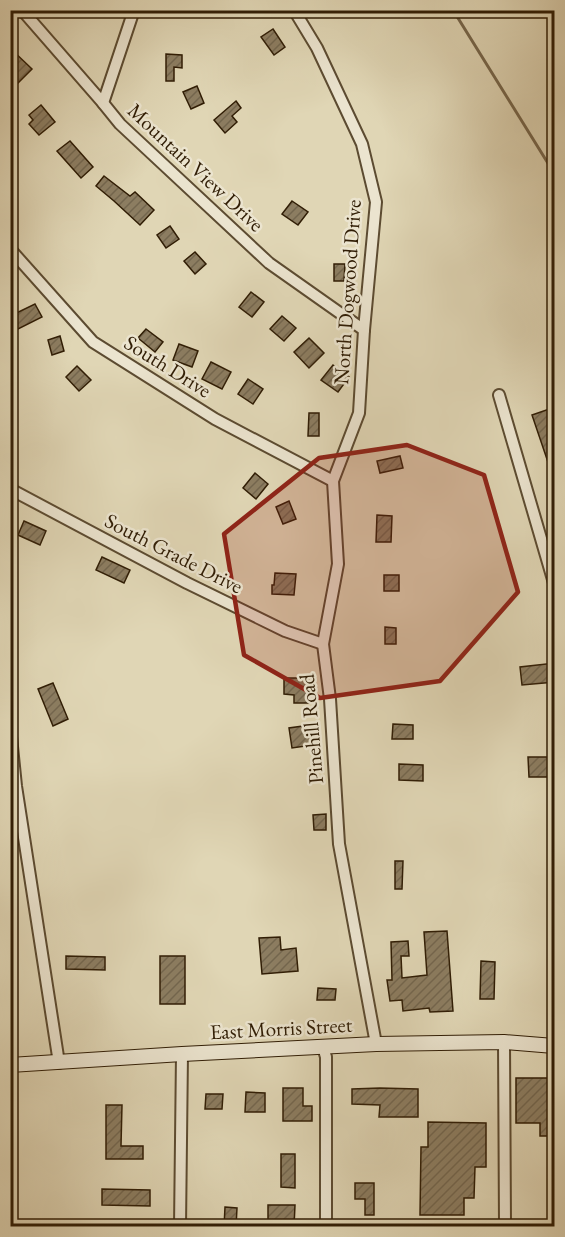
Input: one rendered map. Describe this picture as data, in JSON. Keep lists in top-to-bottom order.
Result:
{
  "streets": {
    "main road": ["East Morris Street"],
    "street": [
      "Mountain View Drive",
      "North Dogwood Drive",
      "South Drive",
      "South Grade Drive",
      "Pinehill Road"
    ]
  },
  "crossings": [
    ["Mountain View Drive", "North Dogwood Drive"],
    ["North Dogwood Drive", "Pinehill Road"],
    ["South Drive", "Pinehill Road"],
    ["South Grade Drive", "Pinehill Road"],
    ["Pinehill Road", "East Morris Street"]
  ]
}
